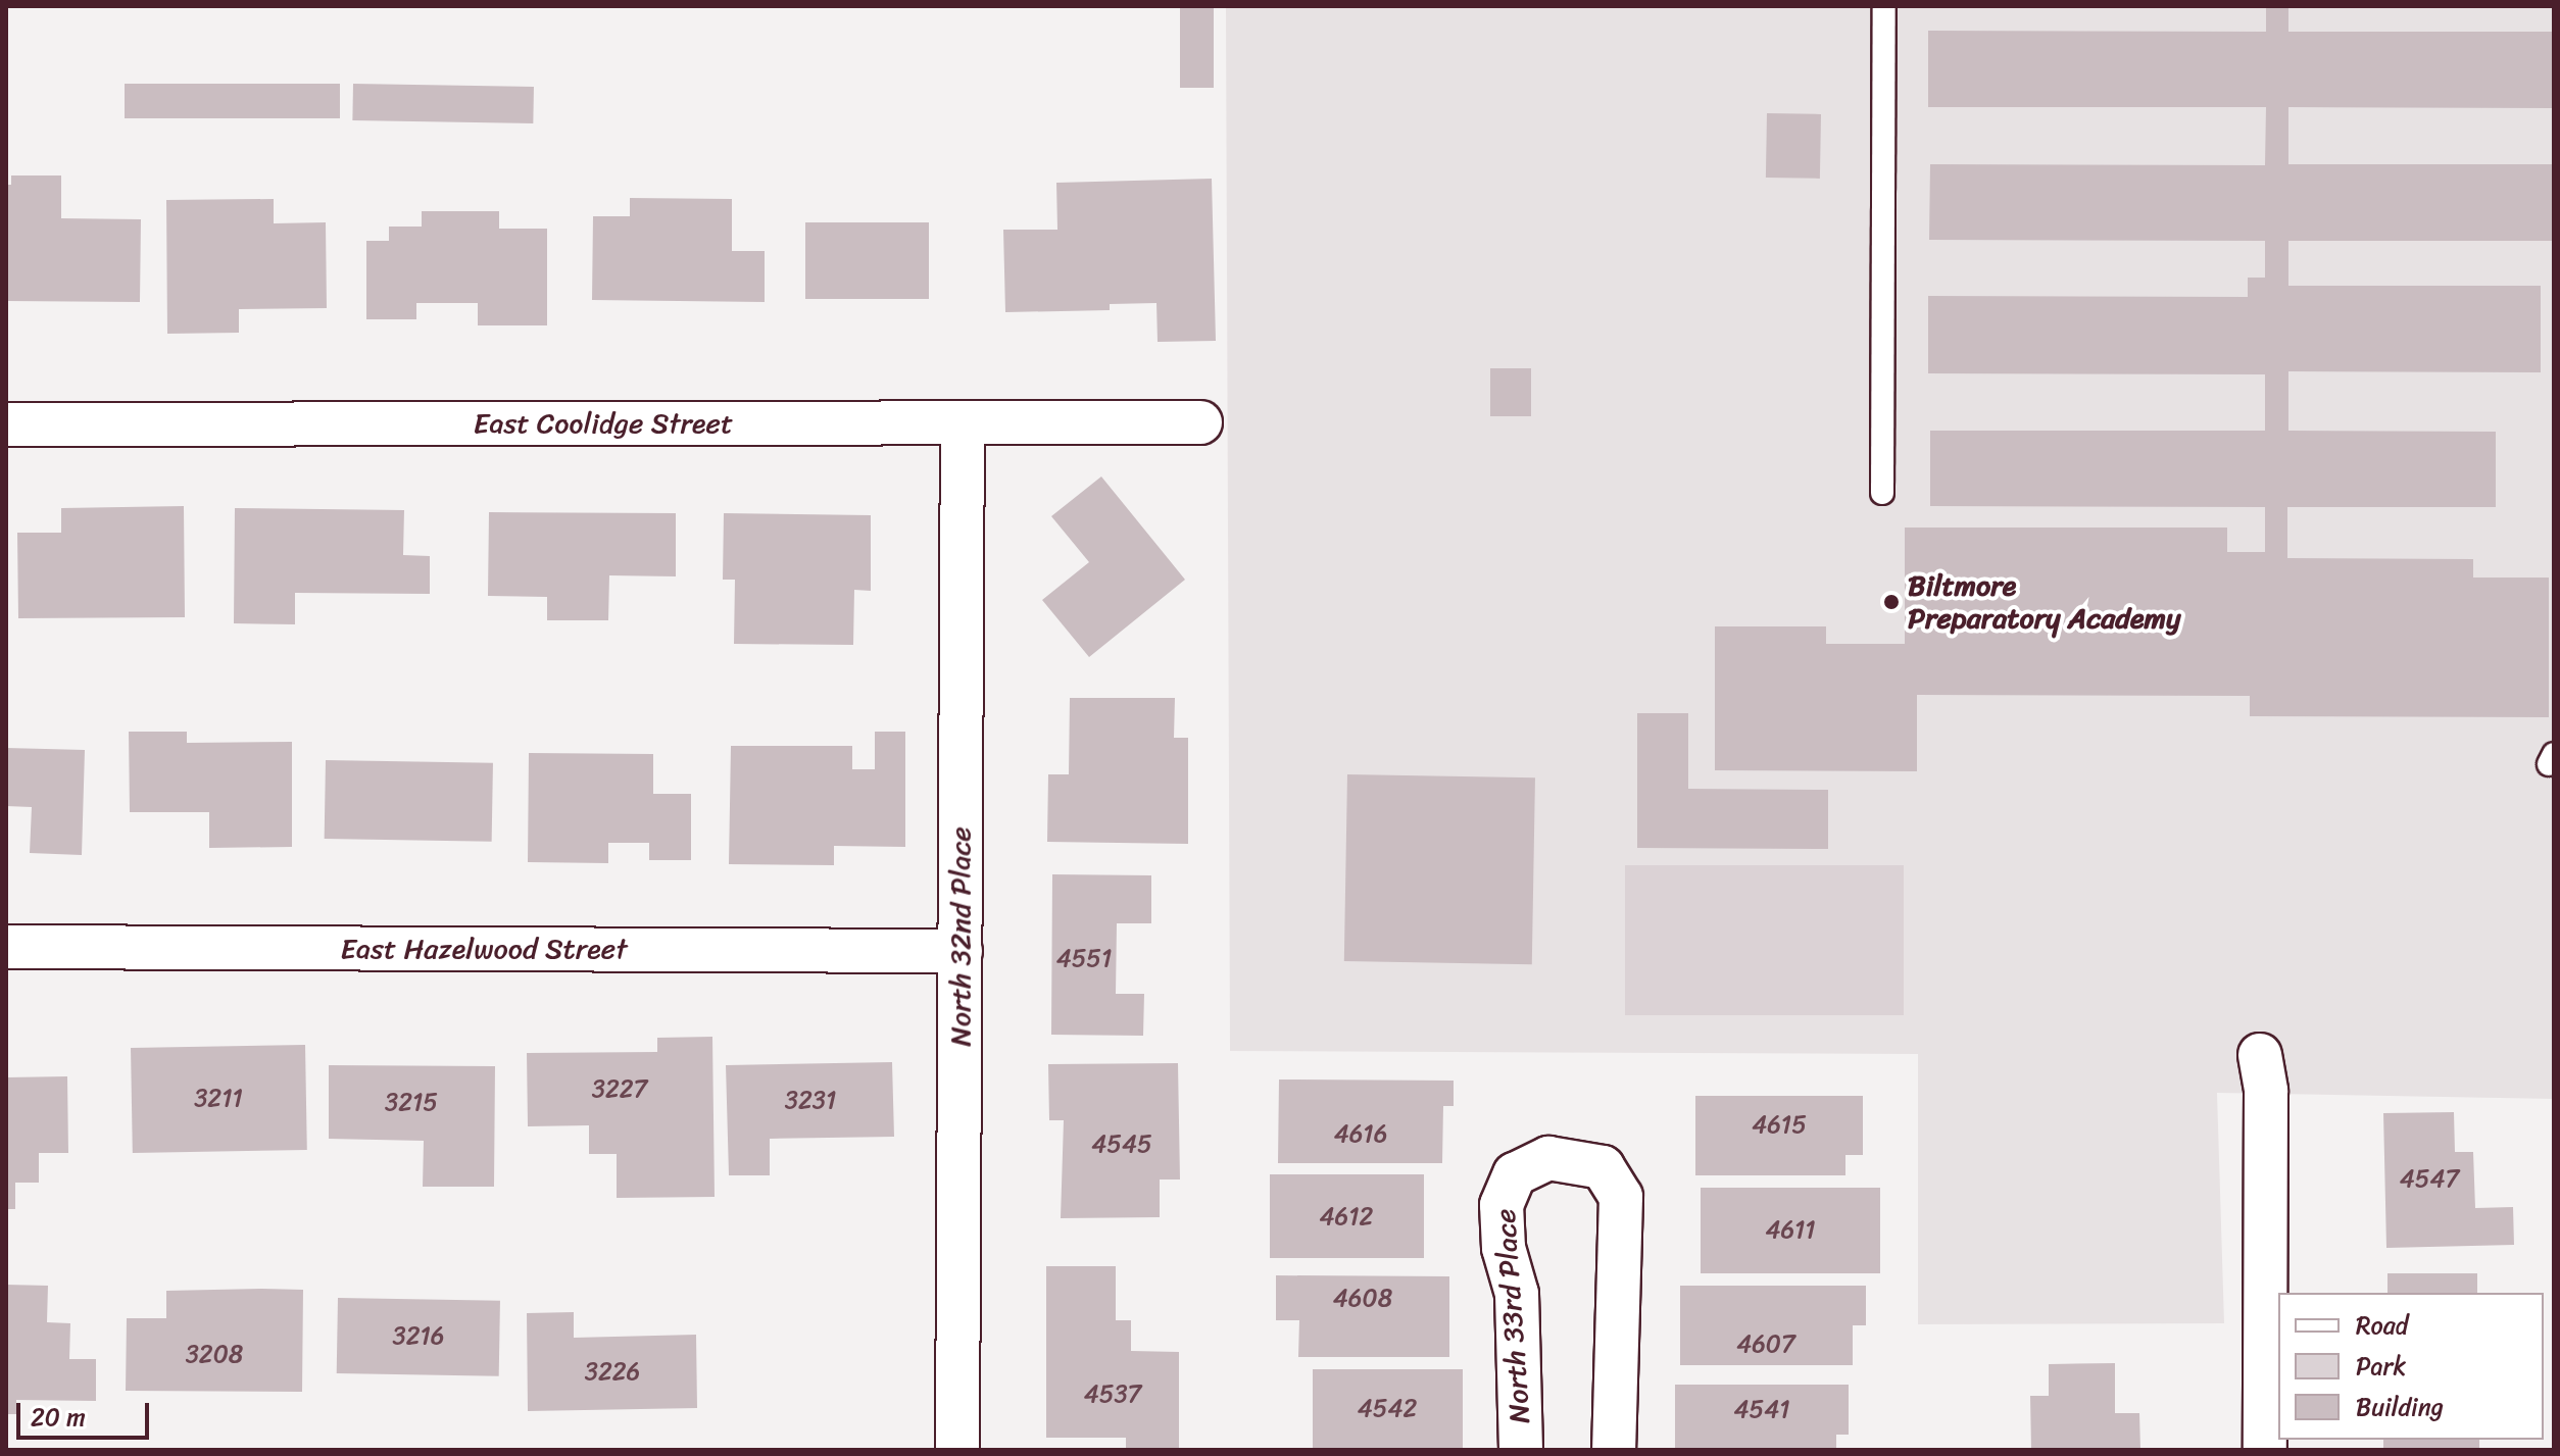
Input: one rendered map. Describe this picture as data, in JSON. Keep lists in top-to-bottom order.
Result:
{
  "streets": {
    "street": [
      "East Coolidge Street",
      "North 32nd Place",
      "East Hazelwood Street",
      "North 33rd Place"
    ]
  },
  "crossings": [
    ["East Coolidge Street", "North 32nd Place"],
    ["North 32nd Place", "East Hazelwood Street"]
  ],
  "places": ["Biltmore Preparatory Academy"],
  "house_numbers": [
    "4551",
    "3227",
    "3211",
    "3231",
    "3215",
    "4615",
    "4616",
    "4545",
    "4547",
    "4612",
    "4611",
    "4608",
    "3216",
    "4607",
    "3208",
    "3226",
    "4537",
    "4542",
    "4541"
  ],
  "legend": ["Road", "Park", "Building"],
  "scale_bar": "20 m"
}
